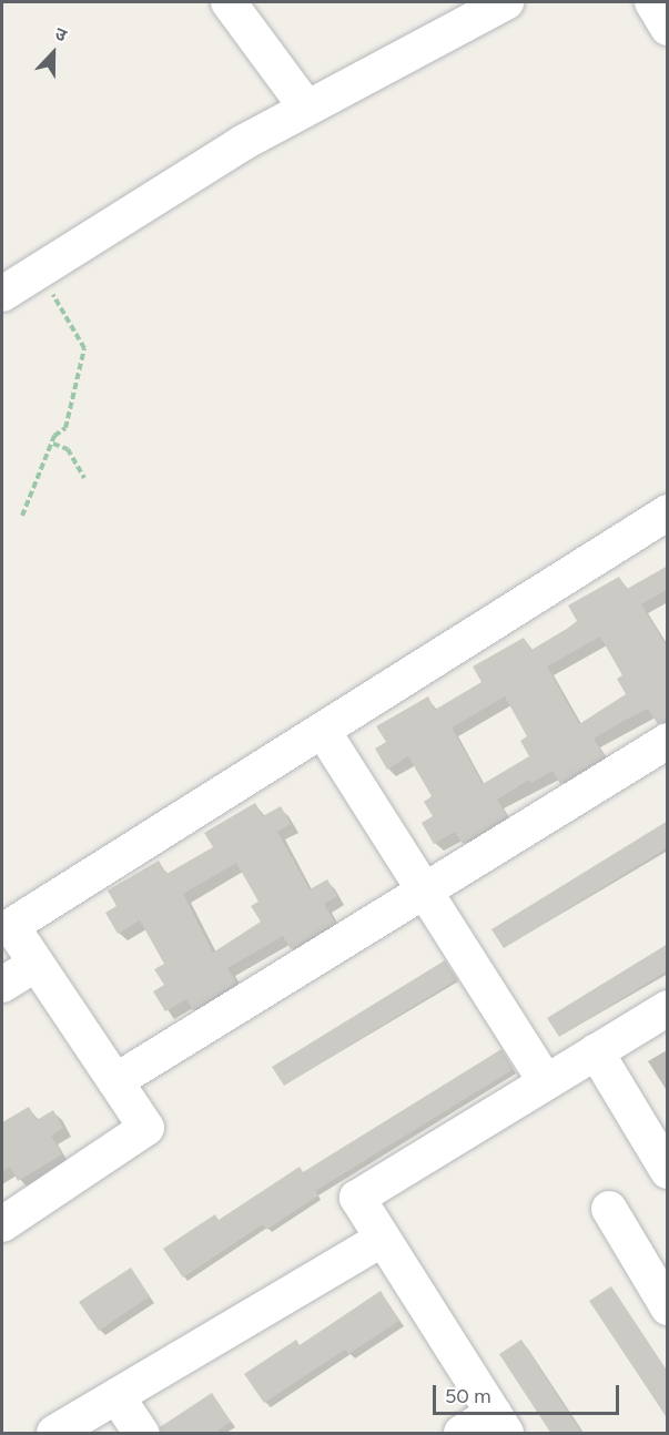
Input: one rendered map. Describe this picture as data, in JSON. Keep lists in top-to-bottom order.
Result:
{
  "scale_bar": "50 m",
  "north": "top"
}
